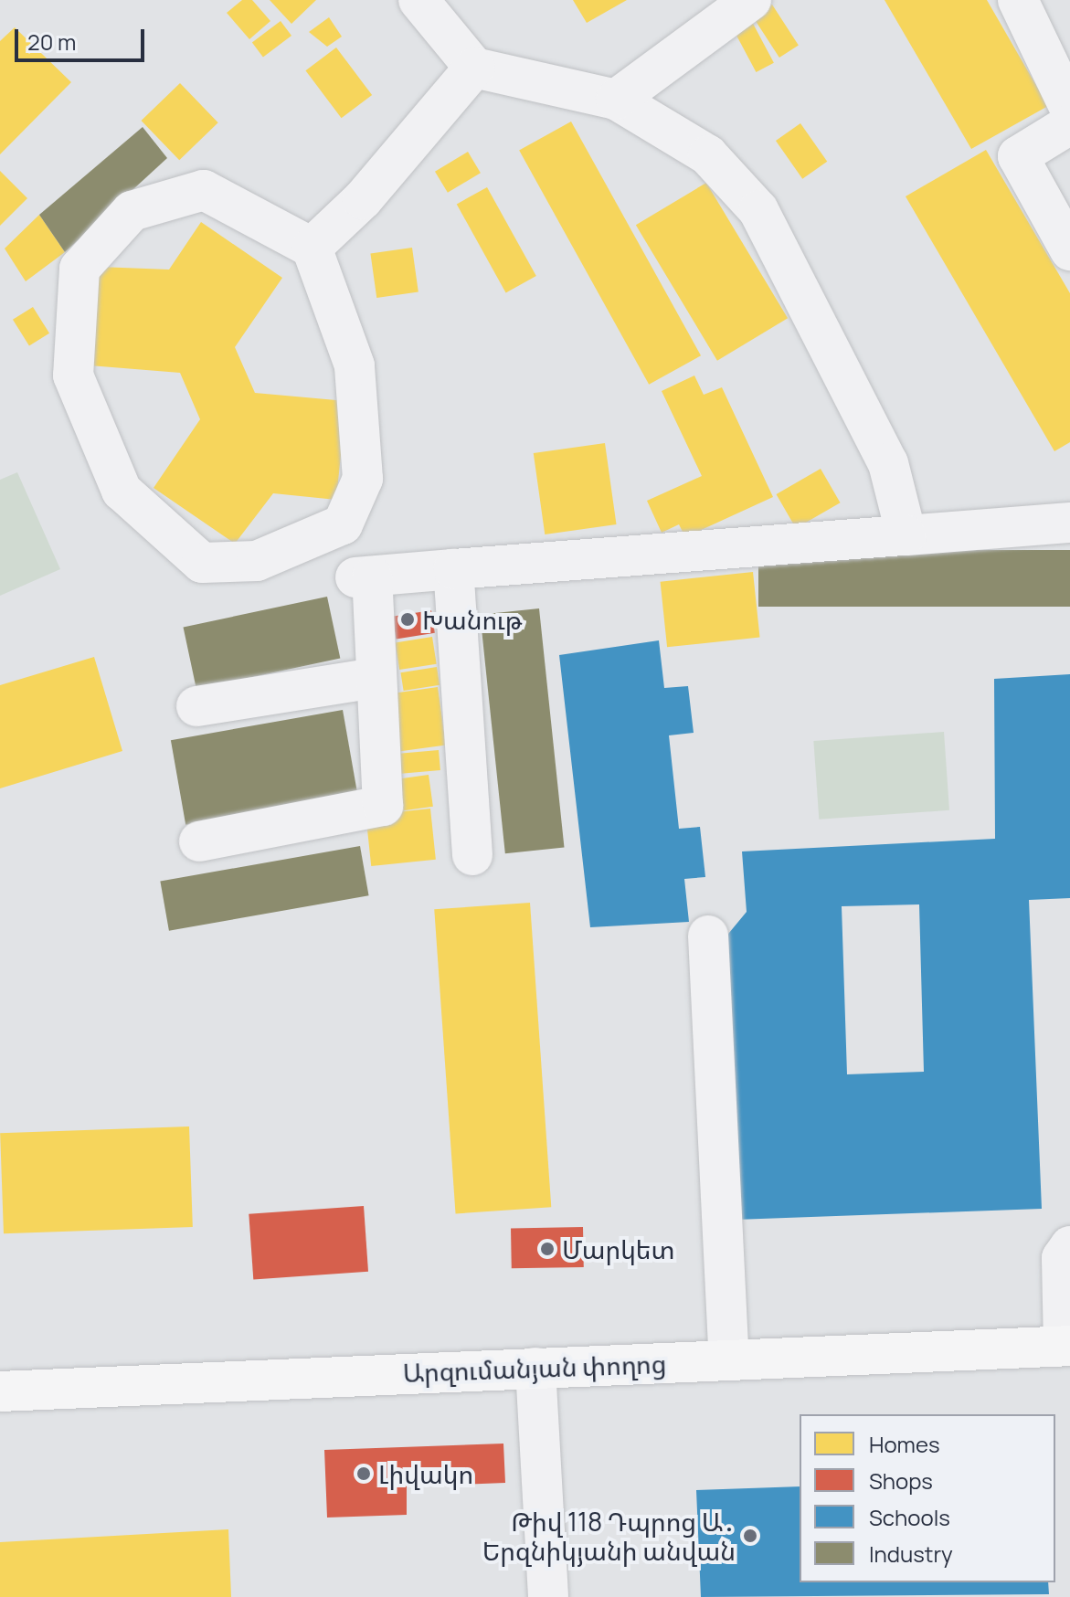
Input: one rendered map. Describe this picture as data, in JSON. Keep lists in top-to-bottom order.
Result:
{
  "streets": {
    "main road": ["Արզումանյան փողոց"]
  },
  "places": [
    "Խանութ",
    "Մարկետ",
    "Լիվակո",
    "Թիվ 118 Դպրոց Ա․ Երզնիկյանի անվան"
  ],
  "legend": [
    "Homes",
    "Shops",
    "Schools",
    "Industry"
  ],
  "scale_bar": "20 m"
}
